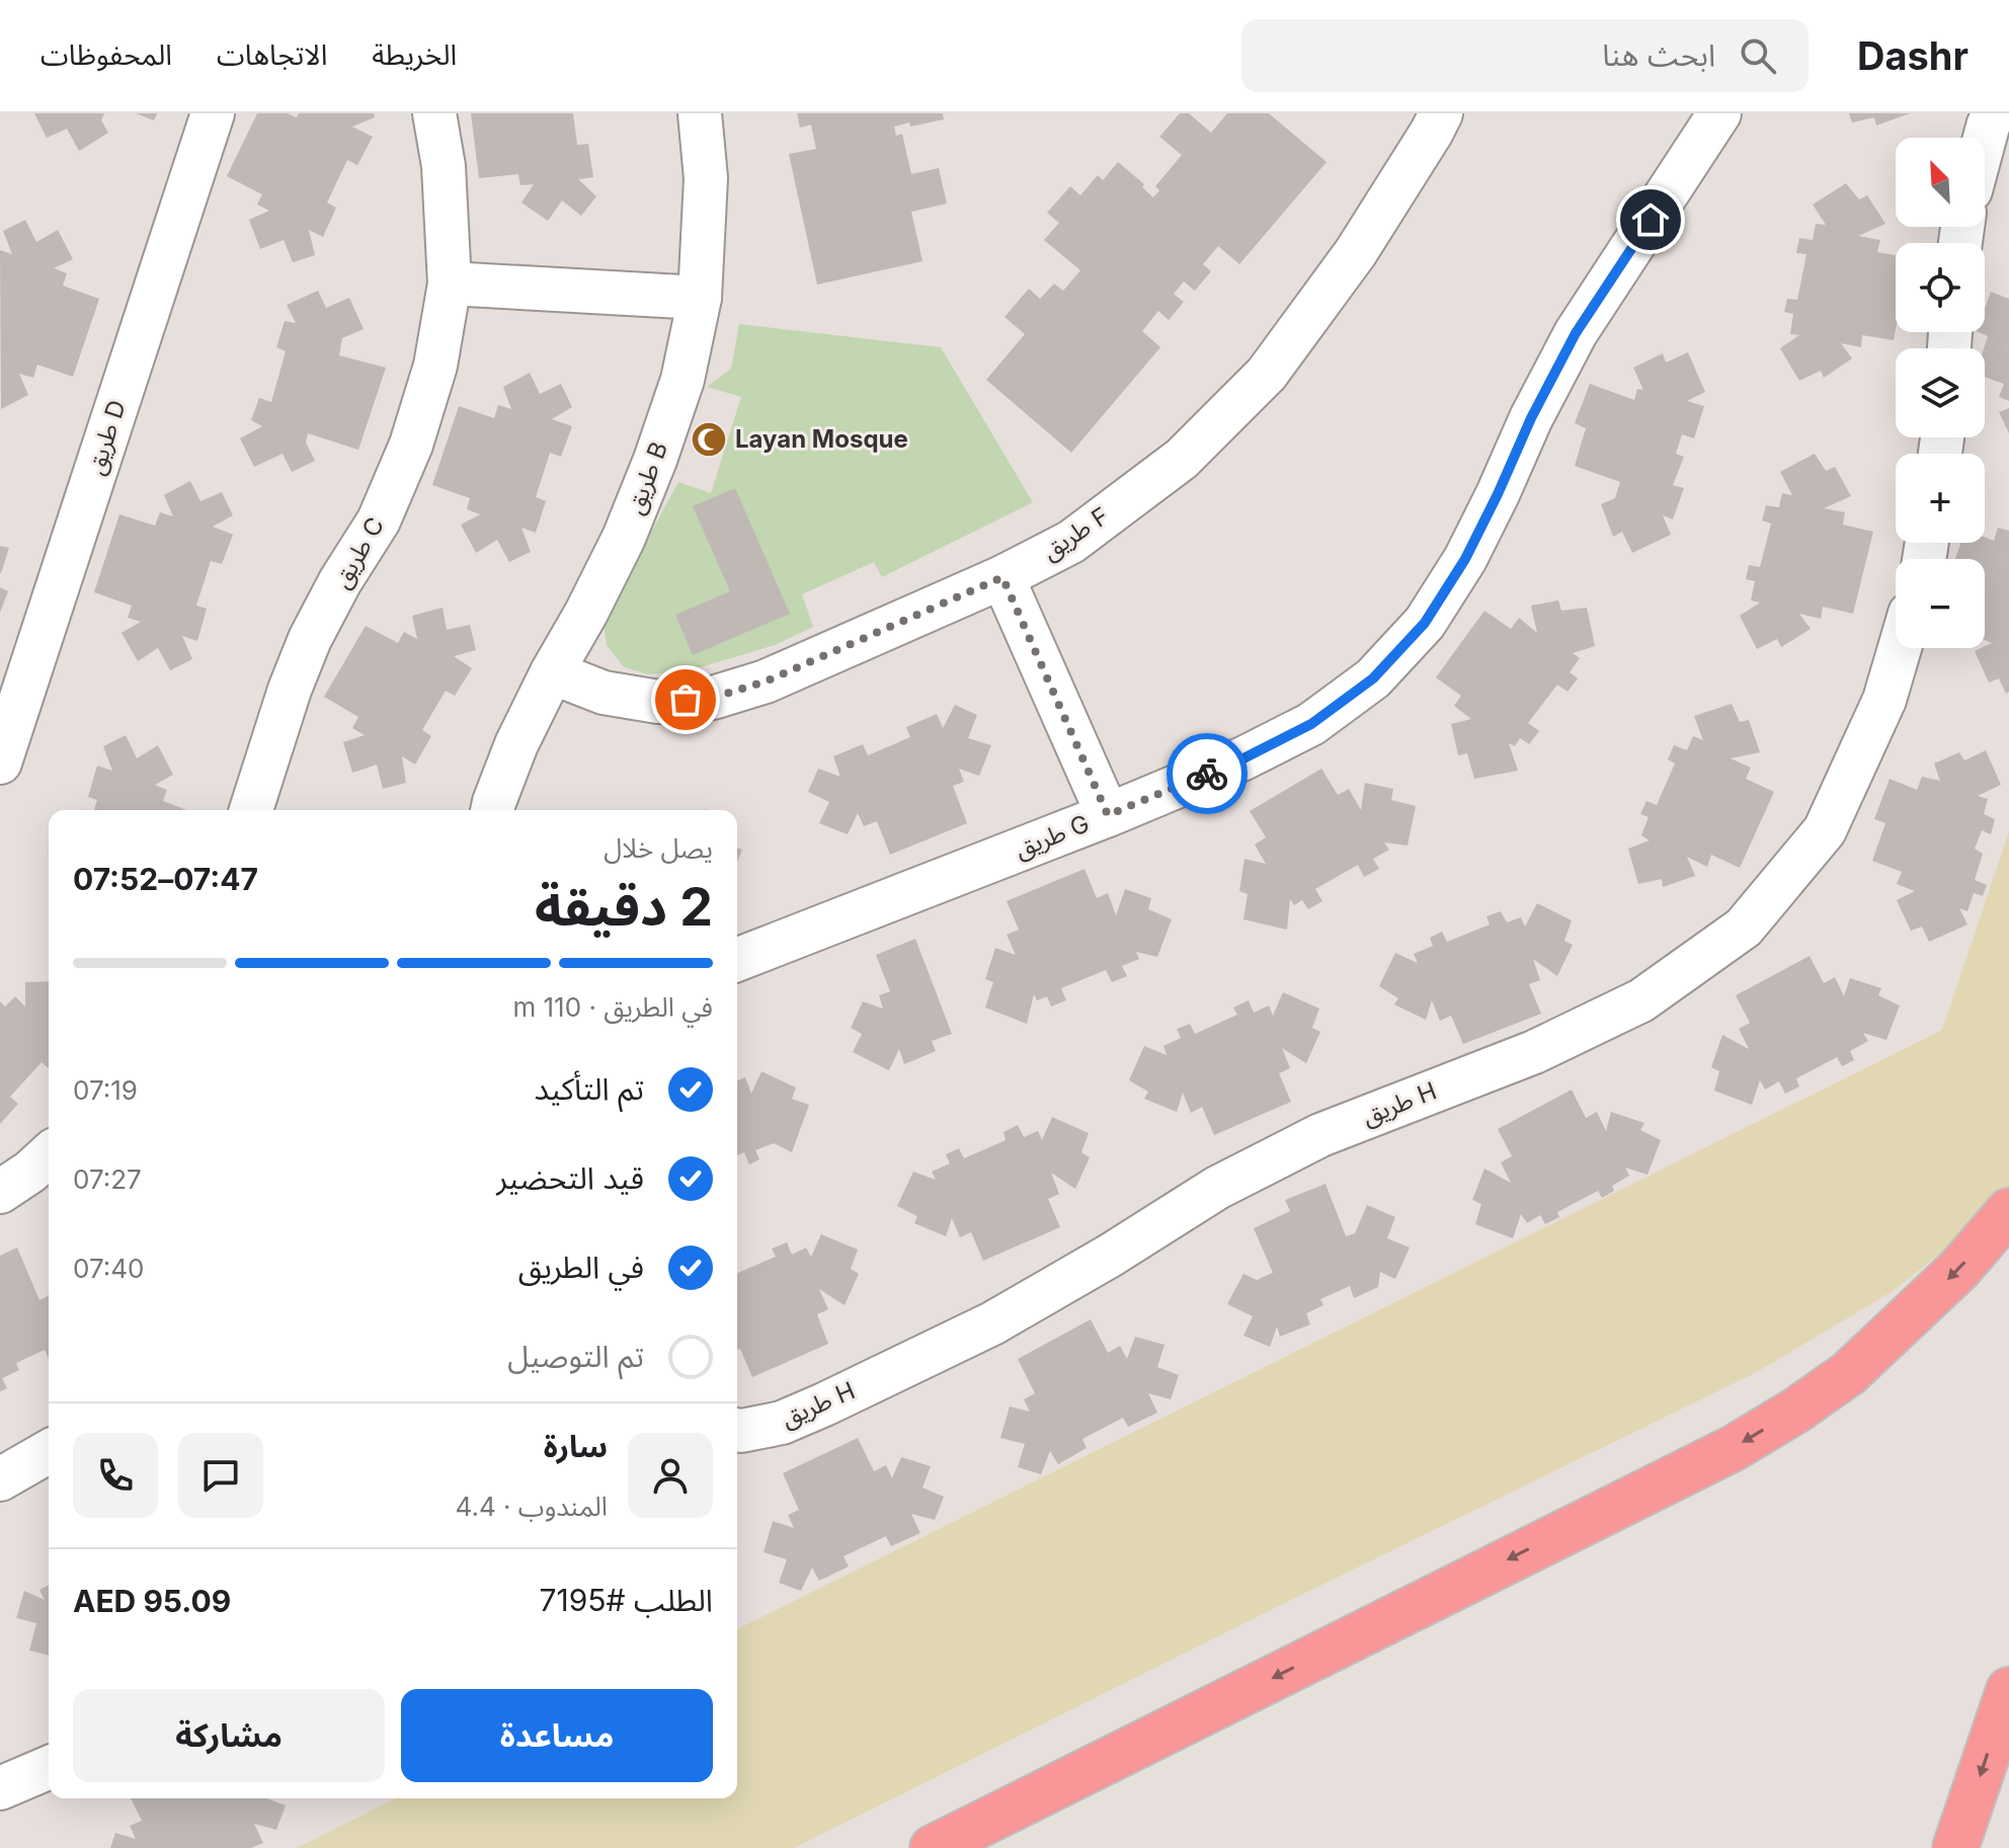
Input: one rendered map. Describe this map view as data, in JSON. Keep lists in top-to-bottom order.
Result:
{
  "streets": {
    "street": [
      "طريق D",
      "طريق B",
      "طريق F",
      "طريق C",
      "طريق G",
      "طريق H"
    ]
  },
  "crossings": [
    ["طريق B", "طريق F"]
  ],
  "places": {
    "mosque": ["Layan Mosque"]
  },
  "north": "top left",
  "page": {
    "header": "Dashr",
    "search": "ابحث هنا",
    "nav": ["الخريطة", "الاتجاهات", "المحفوظات"],
    "map_buttons": ["+", "−"],
    "heading": ["2 دقيقة", "يصل خلال", "07:47–07:52"],
    "panel": [
      "سارة",
      "المندوب · 4.4",
      "الطلب #7195",
      "AED 95.09"
    ],
    "bar": "في الطريق · 110 m",
    "list": [
      ["تم التأكيد", "07:19"],
      ["قيد التحضير", "07:27"],
      ["في الطريق", "07:40"],
      "تم التوصيل"
    ],
    "buttons": ["مساعدة", "مشاركة"]
  }
}
